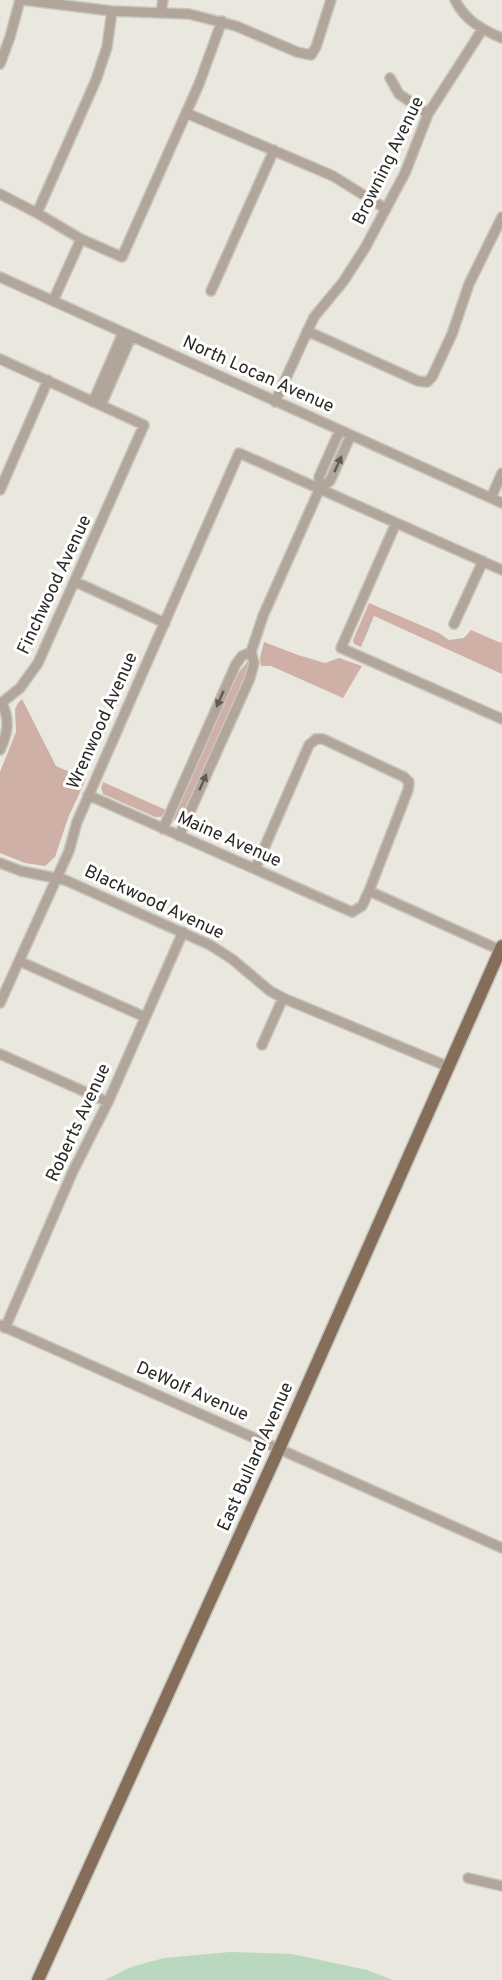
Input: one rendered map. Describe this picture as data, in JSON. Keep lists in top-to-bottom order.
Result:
{
  "streets": {
    "main road": ["East Bullard Avenue"],
    "street": [
      "Browning Avenue",
      "North Locan Avenue",
      "Finchwood Avenue",
      "Wrenwood Avenue",
      "Maine Avenue",
      "Blackwood Avenue",
      "Roberts Avenue",
      "DeWolf Avenue"
    ]
  },
  "crossings": [
    ["Browning Avenue", "North Locan Avenue"],
    ["Wrenwood Avenue", "Maine Avenue"],
    ["Wrenwood Avenue", "Blackwood Avenue"],
    ["Blackwood Avenue", "Roberts Avenue"],
    ["Blackwood Avenue", "East Bullard Avenue"],
    ["Roberts Avenue", "DeWolf Avenue"],
    ["DeWolf Avenue", "East Bullard Avenue"]
  ]
}
